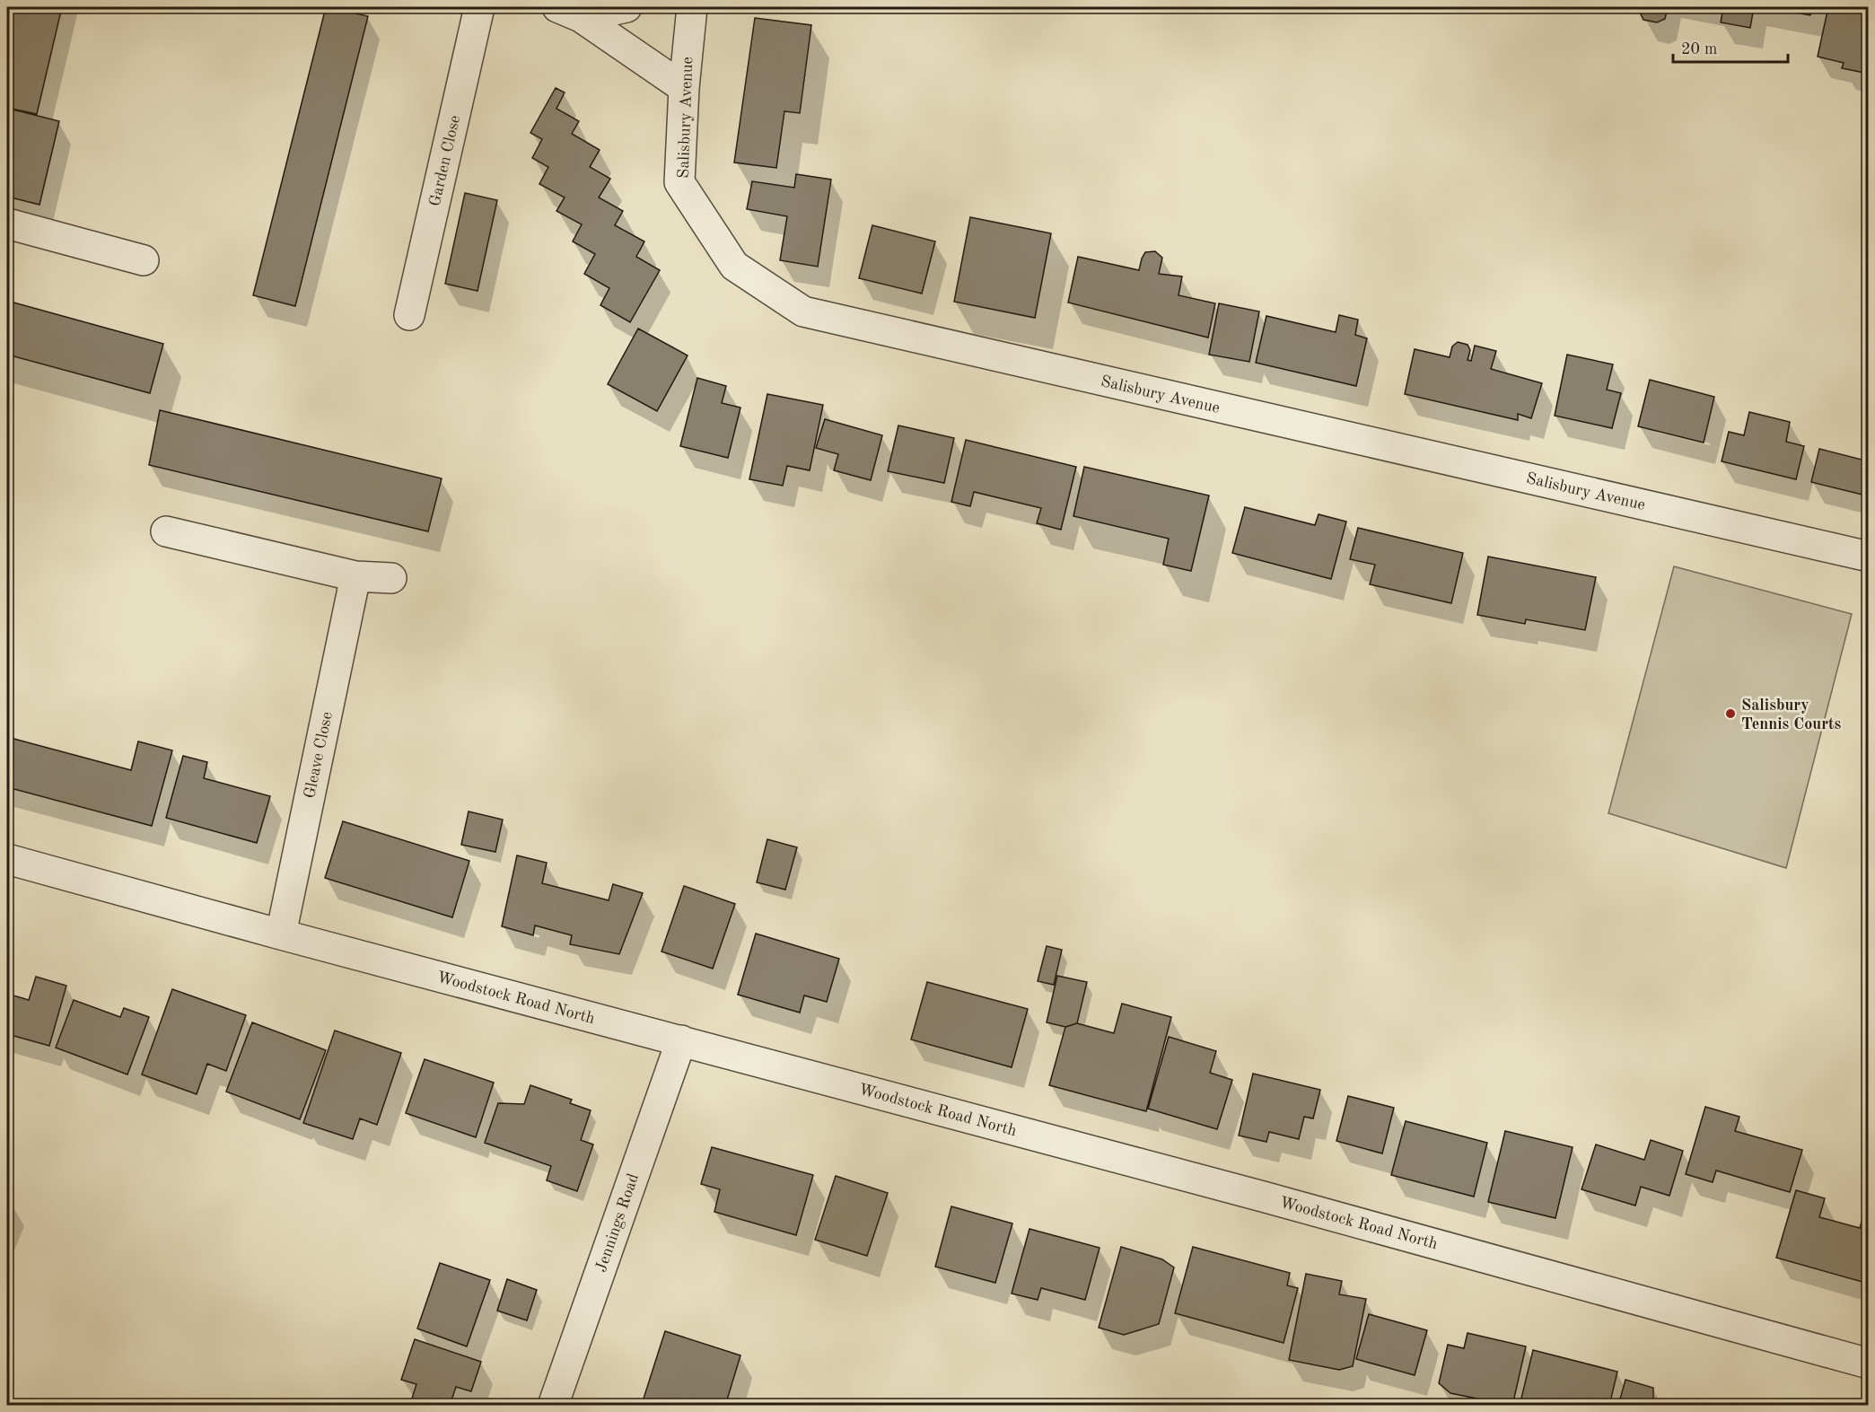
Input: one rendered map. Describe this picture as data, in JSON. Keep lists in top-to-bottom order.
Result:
{
  "streets": {
    "street": [
      "Salisbury Avenue",
      "Garden Close",
      "Gleave Close",
      "Woodstock Road North",
      "Jennings Road"
    ]
  },
  "crossings": [
    ["Gleave Close", "Woodstock Road North"],
    ["Woodstock Road North", "Jennings Road"]
  ],
  "places": ["Salisbury Tennis Courts"],
  "scale_bar": "20 m"
}
